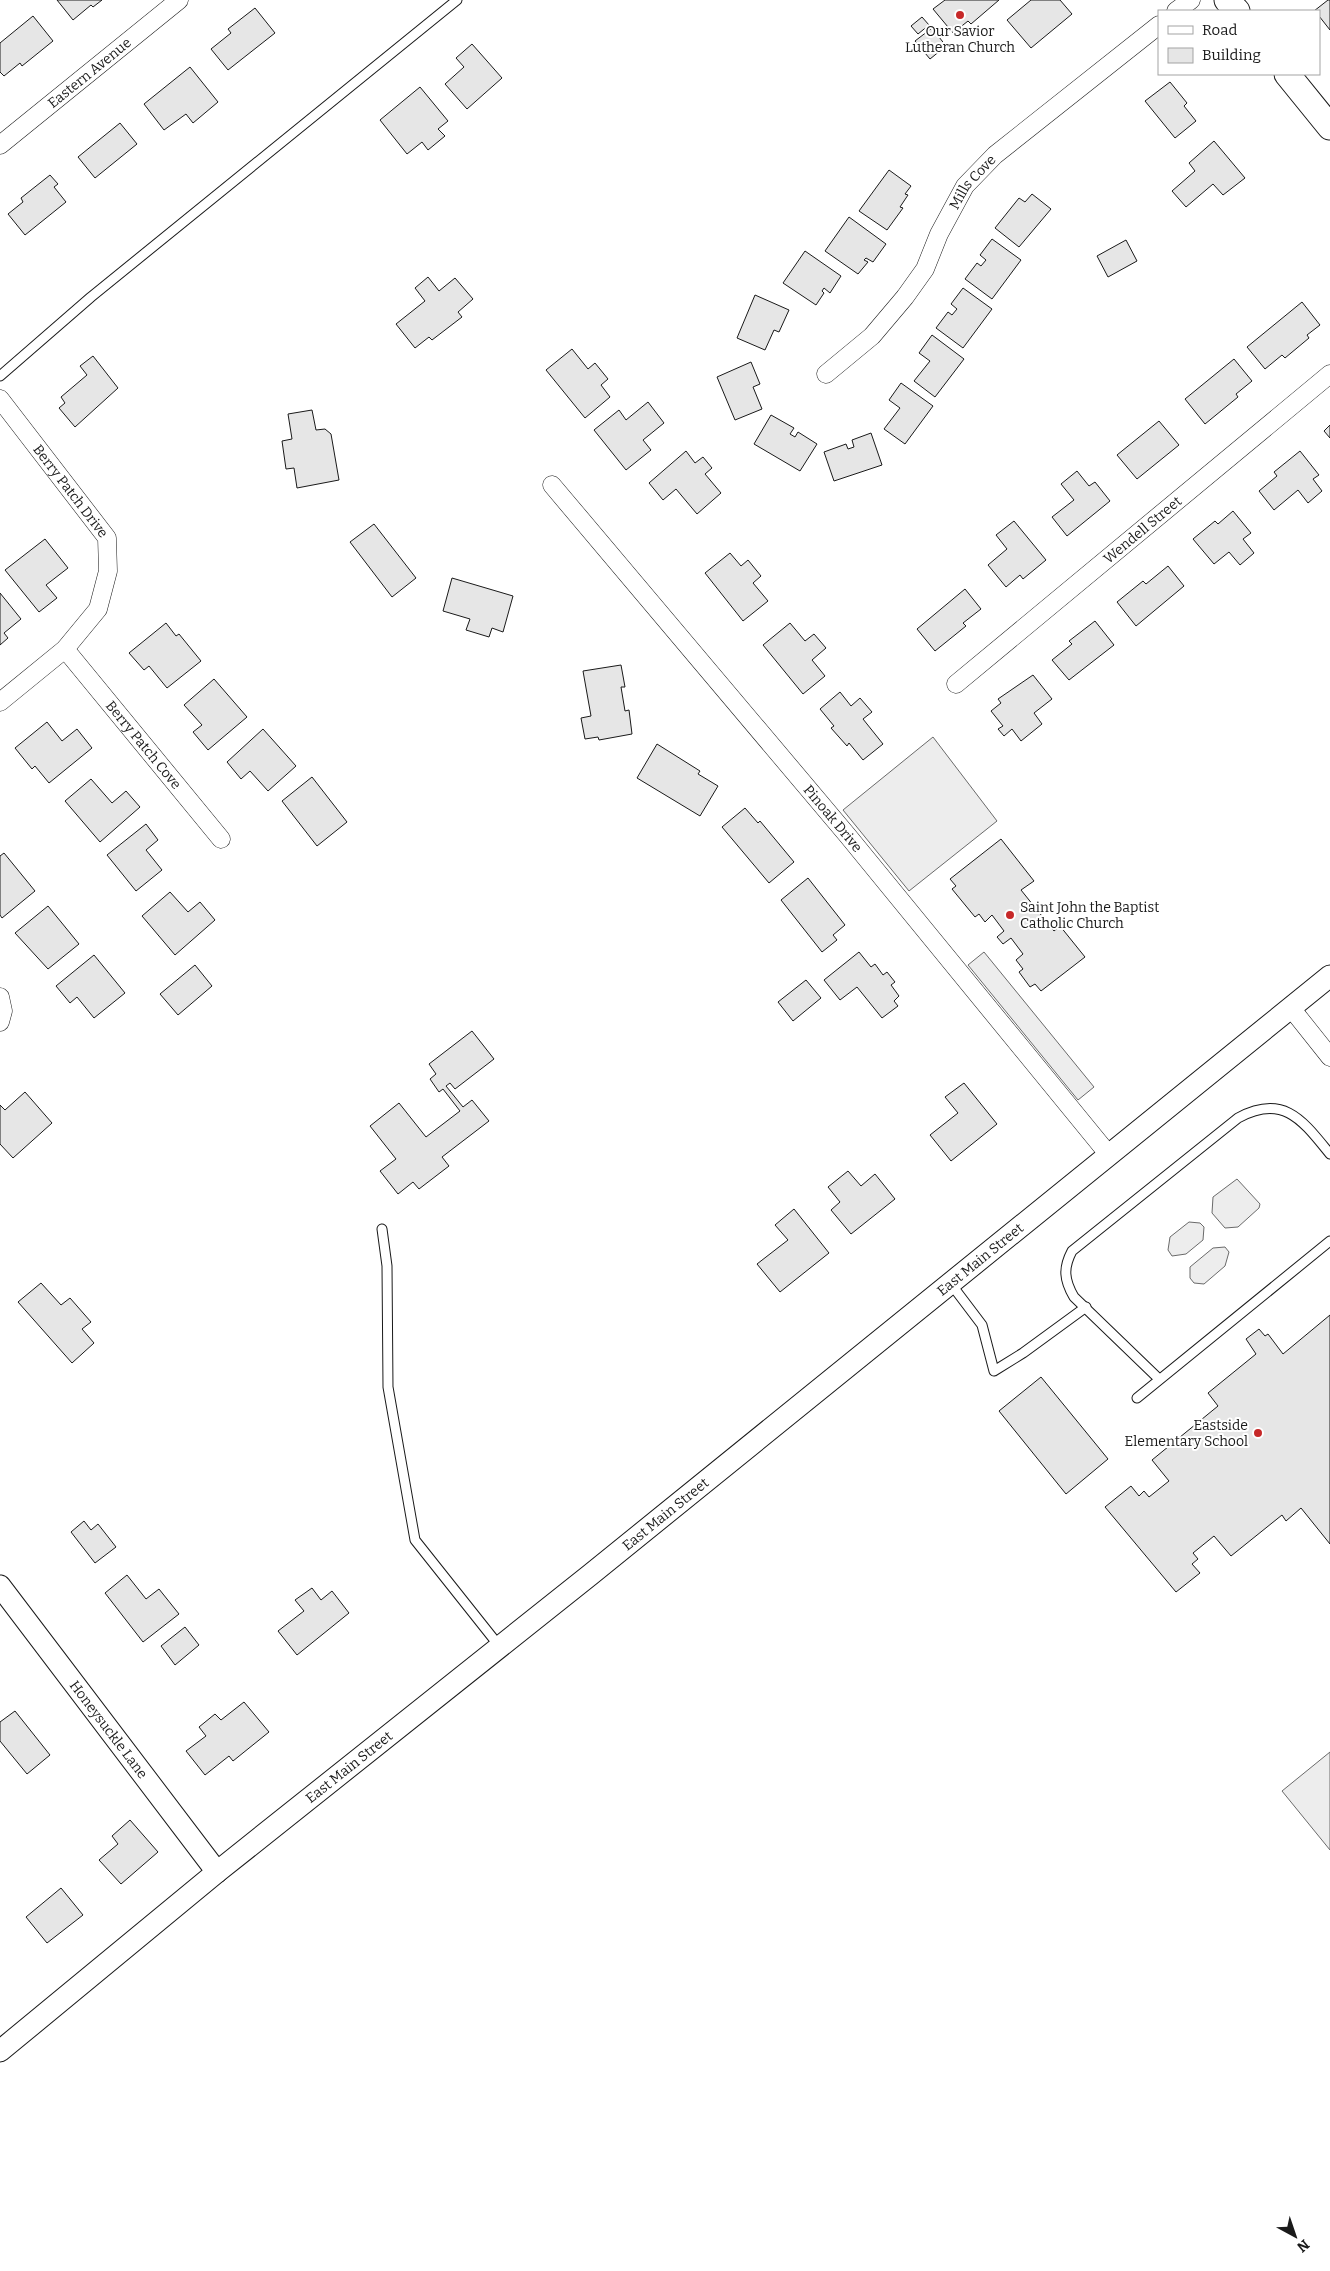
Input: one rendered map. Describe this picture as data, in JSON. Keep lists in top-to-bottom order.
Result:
{
  "streets": {
    "street": [
      "Eastern Avenue",
      "Mills Cove",
      "Berry Patch Drive",
      "Wendell Street",
      "Berry Patch Cove",
      "Pinoak Drive",
      "East Main Street",
      "Honeysuckle Lane"
    ]
  },
  "crossings": [
    ["Berry Patch Drive", "Berry Patch Cove"],
    ["Pinoak Drive", "East Main Street"],
    ["East Main Street", "Honeysuckle Lane"]
  ],
  "places": ["Our Savior Lutheran Church", "Saint John the Baptist Catholic Church", "Eastside Elementary School"],
  "legend": ["Road", "Building"],
  "north": "bottom right"
}
